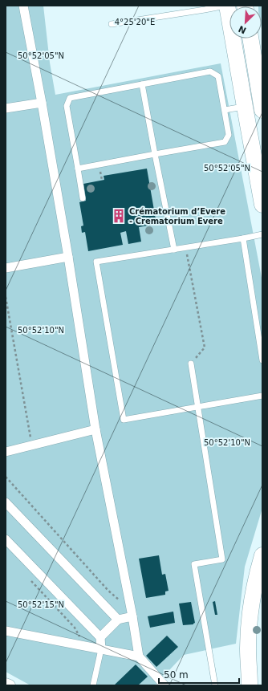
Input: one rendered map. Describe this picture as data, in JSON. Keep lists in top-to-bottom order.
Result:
{
  "places": {
    "building": ["Crématorium d’Evere - Crematorium Evere"]
  },
  "scale_bar": "50 m",
  "north": "bottom left",
  "coordinates": [
    "4°25'20\"E",
    "50°52'05\"N",
    "50°52'10\"N",
    "50°52'15\"N"
  ]
}
